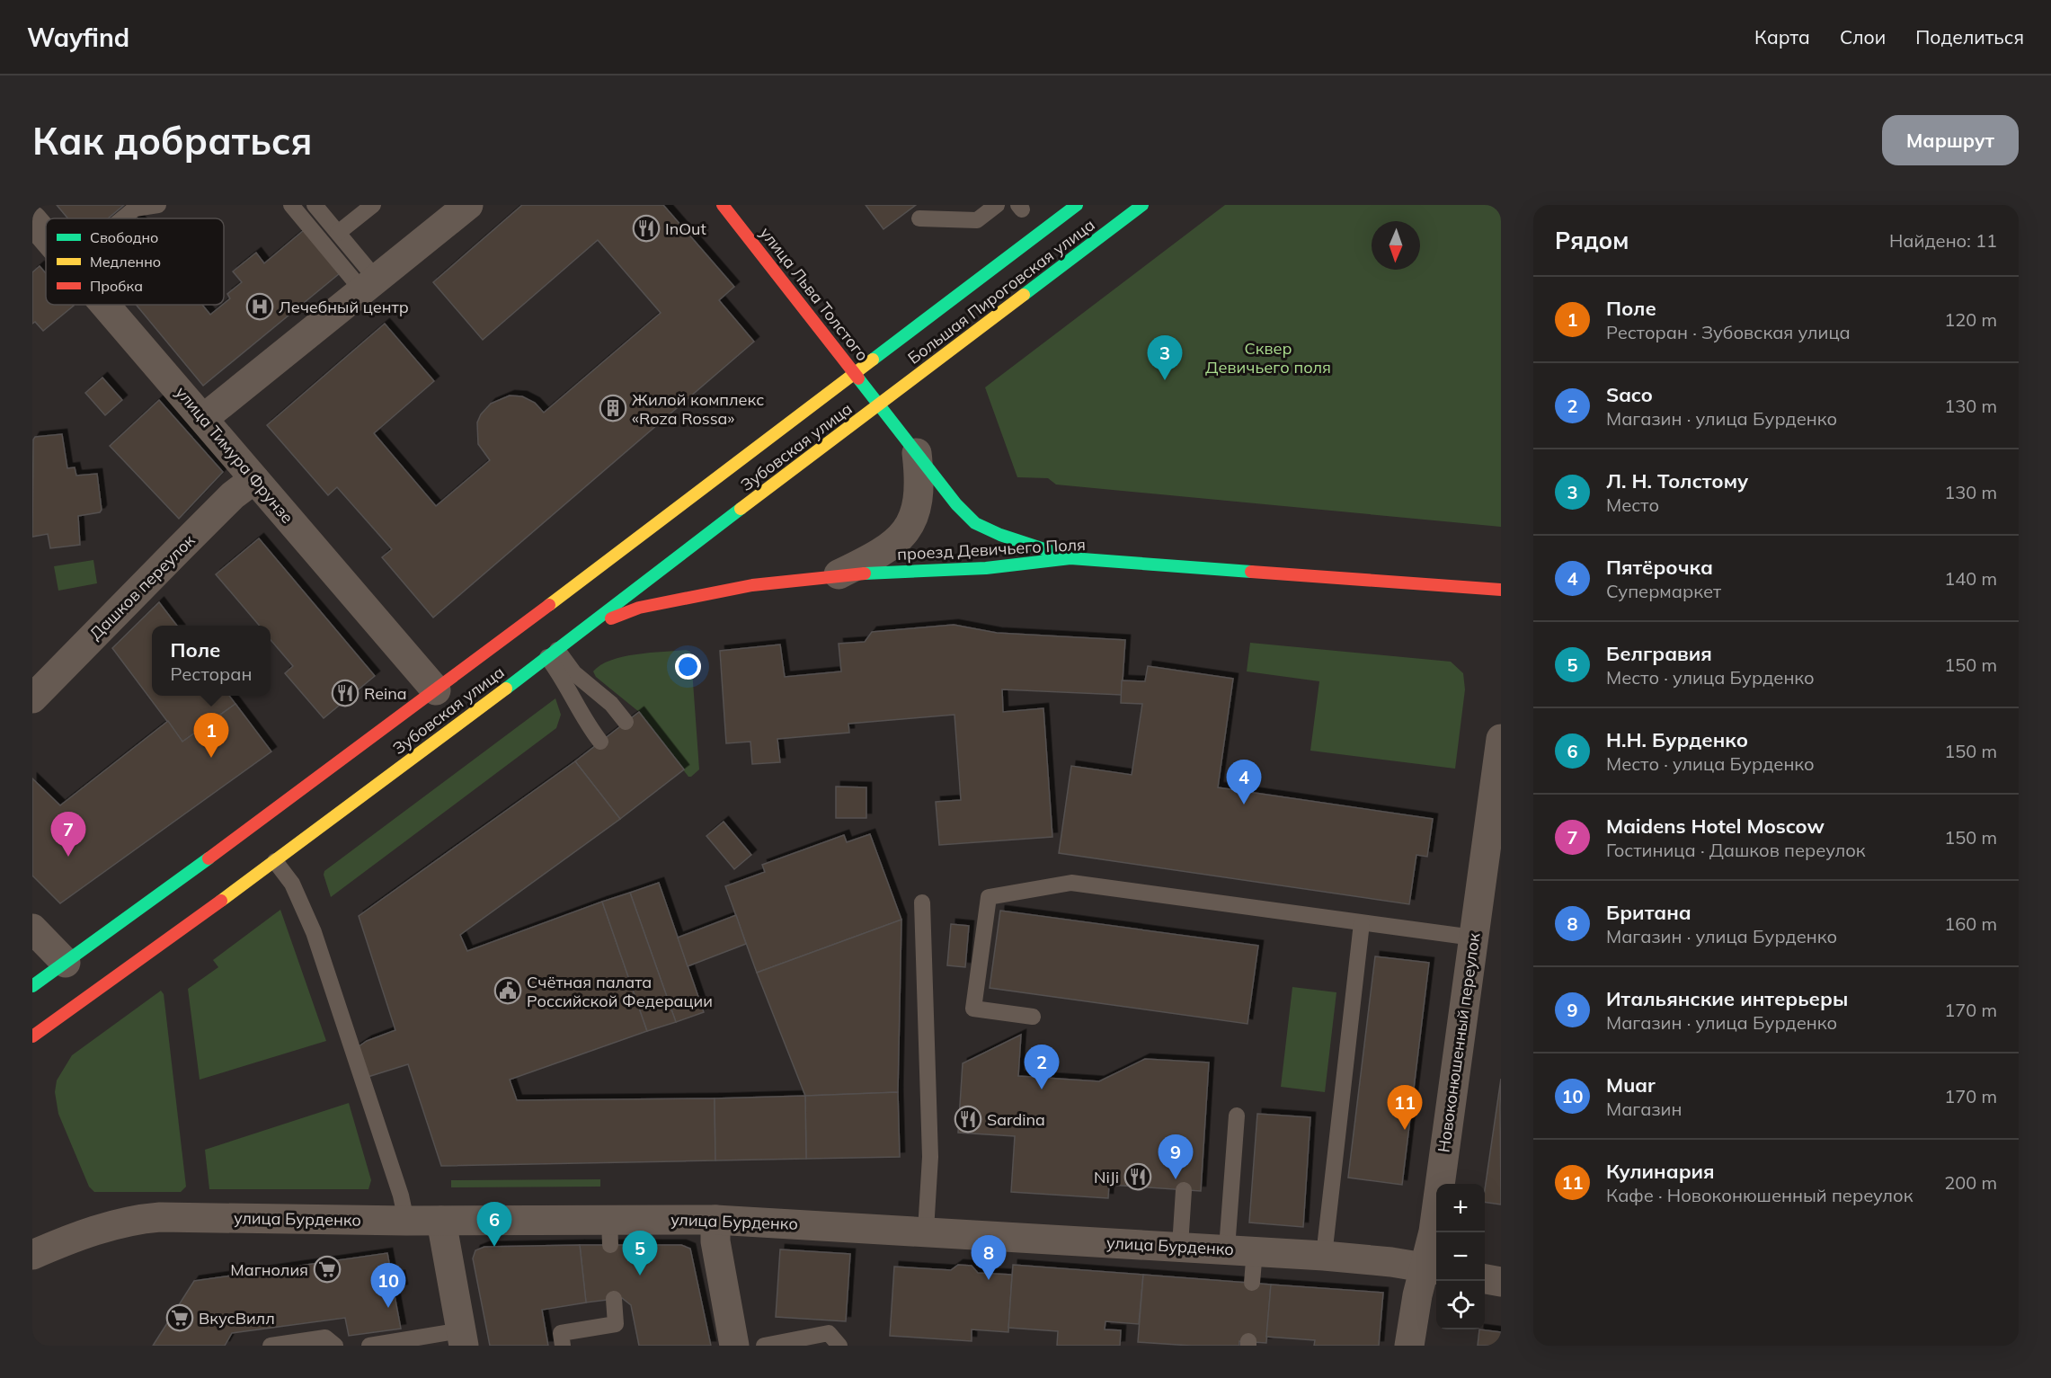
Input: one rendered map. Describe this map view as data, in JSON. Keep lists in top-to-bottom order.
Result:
{
  "streets": {
    "main road": [
      "Большая Пироговская улица",
      "улица Льва Толстого",
      "Зубовская улица",
      "проезд Девичьего Поля"
    ],
    "street": [
      "улица Тимура Фрунзе",
      "Дашков переулок",
      "Новоконюшенный переулок",
      "улица Бурденко"
    ]
  },
  "crossings": [
    ["Большая Пироговская улица", "улица Льва Толстого"],
    ["Большая Пироговская улица", "Зубовская улица"],
    ["улица Льва Толстого", "Зубовская улица"],
    ["улица Льва Толстого", "проезд Девичьего Поля"],
    ["Зубовская улица", "улица Тимура Фрунзе"],
    ["Зубовская улица", "проезд Девичьего Поля"],
    ["улица Тимура Фрунзе", "Дашков переулок"],
    ["Новоконюшенный переулок", "улица Бурденко"]
  ],
  "parks": ["Сквер Девичьего поля"],
  "places": {
    "restaurant": [
      "InOut",
      "Reina",
      "Sardina",
      "NiJi"
    ],
    "hospital": ["Лечебный центр"],
    "building": ["Жилой комплекс «Roza Rossa»"],
    "public building": ["Счётная палата Российской Федерации"],
    "supermarket": ["Магнолия", "ВкусВилл"]
  },
  "legend": ["Свободно", "Медленно", "Пробка"],
  "north": "bottom",
  "page": {
    "header": "Wayfind",
    "nav": ["Карта", "Слои", "Поделиться"],
    "buttons": "Маршрут",
    "title": "Как добраться",
    "heading": ["Рядом", "Найдено: 11"],
    "list": [
      {
        "mark": "1",
        "name": "Поле",
        "note": "Ресторан · Зубовская улица",
        "value": "120 m"
      },
      {
        "mark": "2",
        "name": "Saco",
        "note": "Магазин · улица Бурденко",
        "value": "130 m"
      },
      {
        "mark": "3",
        "name": "Л. Н. Толстому",
        "note": "Место",
        "value": "130 m"
      },
      {
        "mark": "4",
        "name": "Пятёрочка",
        "note": "Супермаркет",
        "value": "140 m"
      },
      {
        "mark": "5",
        "name": "Белгравия",
        "note": "Место · улица Бурденко",
        "value": "150 m"
      },
      {
        "mark": "6",
        "name": "Н.Н. Бурденко",
        "note": "Место · улица Бурденко",
        "value": "150 m"
      },
      {
        "mark": "7",
        "name": "Maidens Hotel Moscow",
        "note": "Гостиница · Дашков переулок",
        "value": "150 m"
      },
      {
        "mark": "8",
        "name": "Британа",
        "note": "Магазин · улица Бурденко",
        "value": "160 m"
      },
      {
        "mark": "9",
        "name": "Итальянские интерьеры",
        "note": "Магазин · улица Бурденко",
        "value": "170 m"
      },
      {
        "mark": "10",
        "name": "Muar",
        "note": "Магазин",
        "value": "170 m"
      },
      {
        "mark": "11",
        "name": "Кулинария",
        "note": "Кафе · Новоконюшенный переулок",
        "value": "200 m"
      }
    ],
    "pins": [
      "3",
      "1",
      "4",
      "7",
      "2",
      "11",
      "9",
      "6",
      "5",
      "8",
      "10"
    ],
    "popup": ["Поле", "Ресторан"],
    "map_buttons": ["+", "−"]
  }
}
